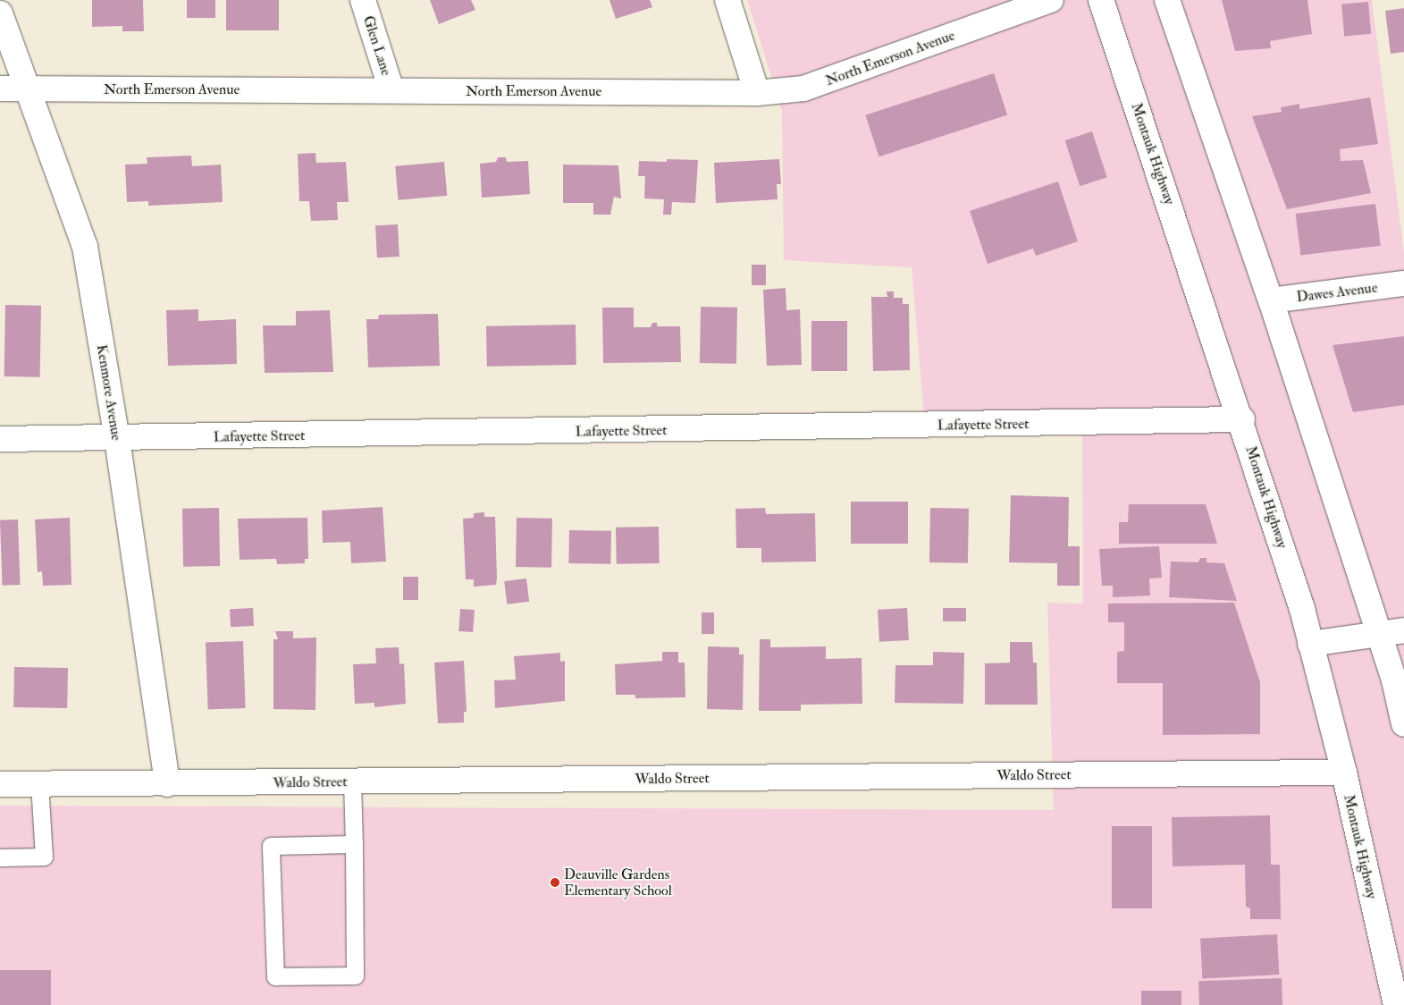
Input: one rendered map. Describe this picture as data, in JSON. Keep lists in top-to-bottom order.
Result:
{
  "streets": {
    "street": [
      "Glen Lane",
      "North Emerson Avenue",
      "Montauk Highway",
      "Dawes Avenue",
      "Kenmore Avenue",
      "Lafayette Street",
      "Waldo Street"
    ]
  },
  "crossings": [
    ["Glen Lane", "North Emerson Avenue"],
    ["North Emerson Avenue", "Kenmore Avenue"],
    ["Montauk Highway", "Lafayette Street"],
    ["Montauk Highway", "Waldo Street"],
    ["Kenmore Avenue", "Lafayette Street"],
    ["Kenmore Avenue", "Waldo Street"]
  ],
  "places": ["Deauville Gardens Elementary School"]
}
